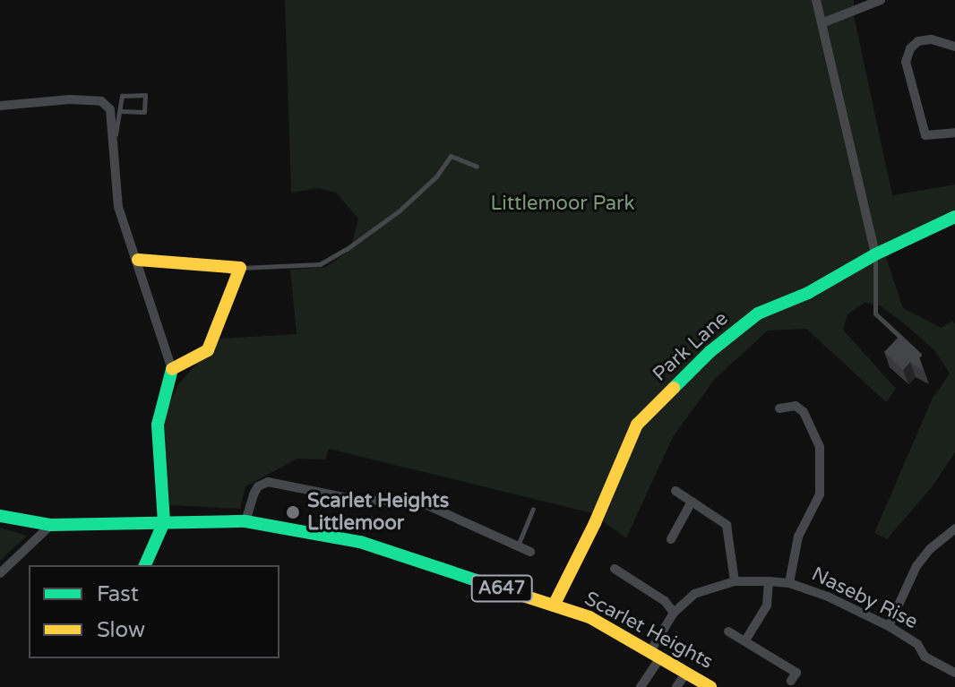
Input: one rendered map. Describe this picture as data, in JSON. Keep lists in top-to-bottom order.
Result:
{
  "streets": {
    "street": [
      "Park Lane",
      "A647",
      "Naseby Rise",
      "Scarlet Heights"
    ]
  },
  "crossings": [
    ["Park Lane", "Scarlet Heights"],
    ["A647", "Scarlet Heights"],
    ["Naseby Rise", "Scarlet Heights"]
  ],
  "parks": ["Littlemoor Park"],
  "places": ["Scarlet Heights Littlemoor"],
  "legend": ["Fast", "Slow"]
}
